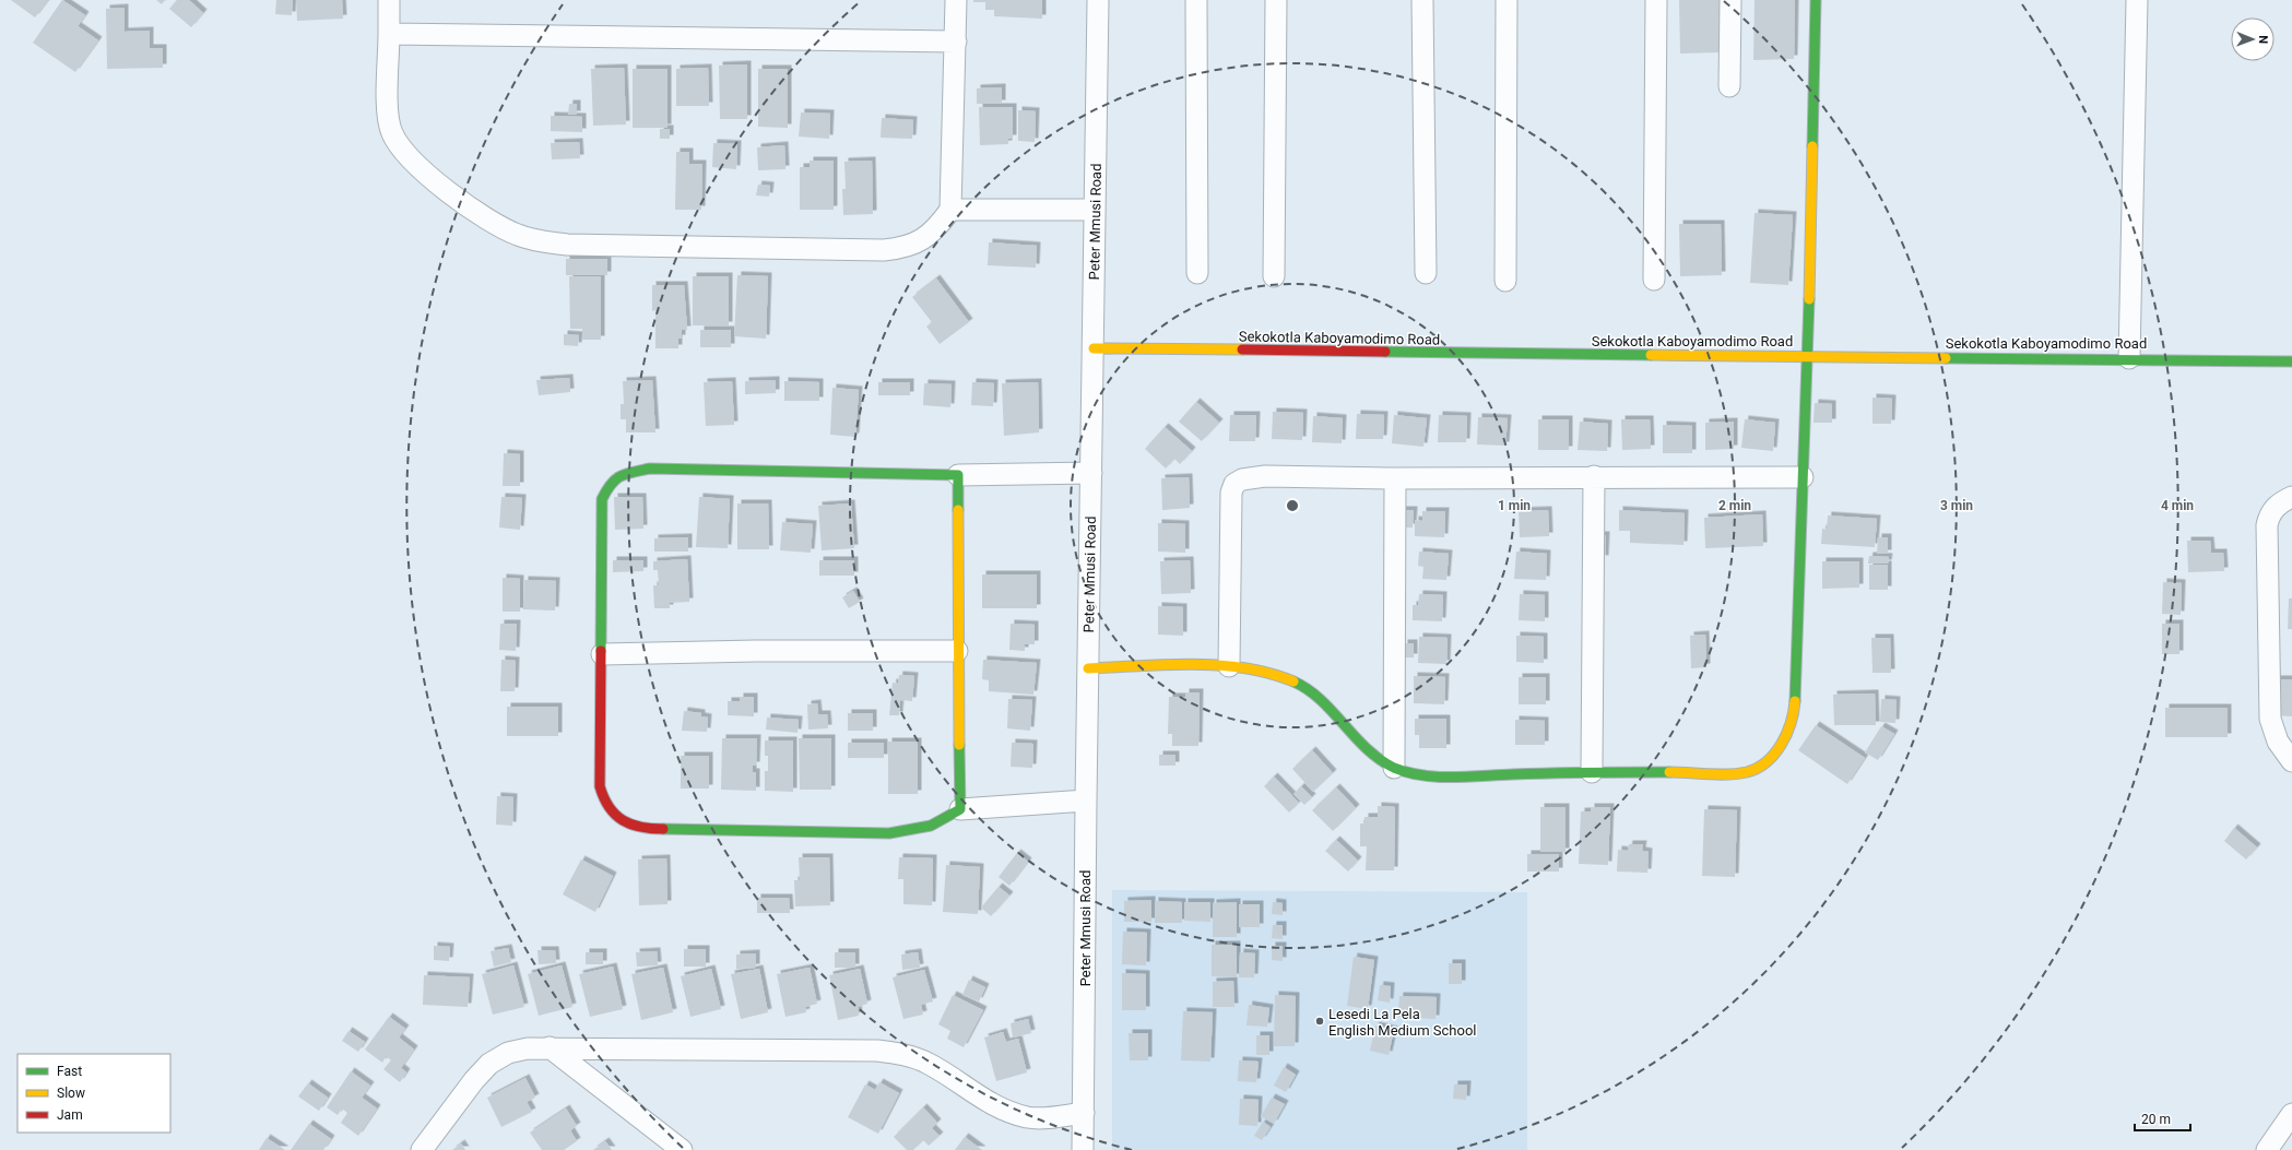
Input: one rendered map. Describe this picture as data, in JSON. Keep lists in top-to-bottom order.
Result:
{
  "streets": {
    "street": ["Peter Mmusi Road", "Sekokotla Kaboyamodimo Road"]
  },
  "crossings": [
    ["Peter Mmusi Road", "Sekokotla Kaboyamodimo Road"]
  ],
  "places": ["Lesedi La Pela English Medium School"],
  "legend": ["Fast", "Slow", "Jam"],
  "scale_bar": "20 m",
  "north": "right",
  "rings": [
    "1 min",
    "2 min",
    "3 min",
    "4 min"
  ]
}
